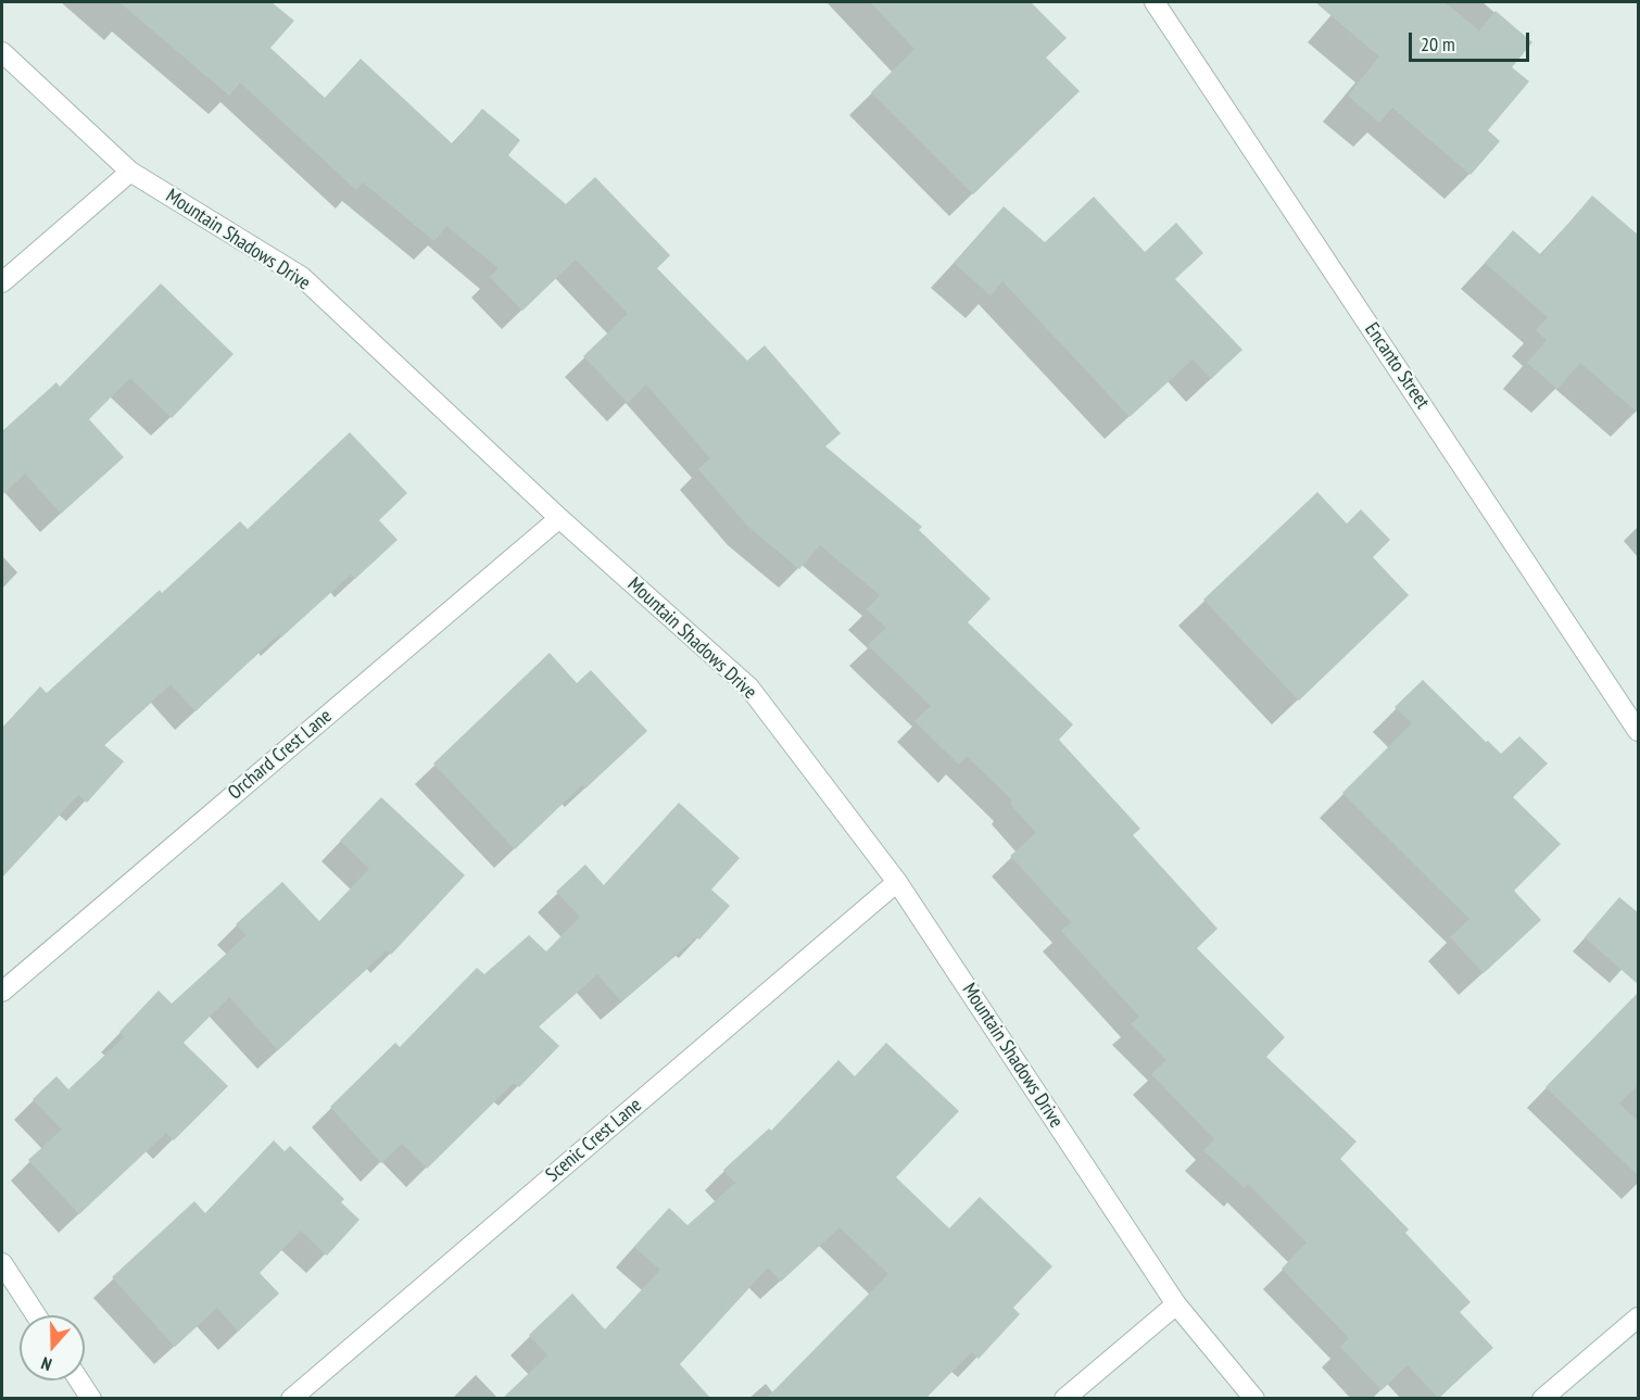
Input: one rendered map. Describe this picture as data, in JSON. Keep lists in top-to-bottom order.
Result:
{
  "streets": {
    "street": [
      "Mountain Shadows Drive",
      "Encanto Street",
      "Orchard Crest Lane",
      "Scenic Crest Lane"
    ]
  },
  "crossings": [
    ["Mountain Shadows Drive", "Orchard Crest Lane"],
    ["Mountain Shadows Drive", "Scenic Crest Lane"]
  ],
  "scale_bar": "20 m",
  "north": "bottom"
}
